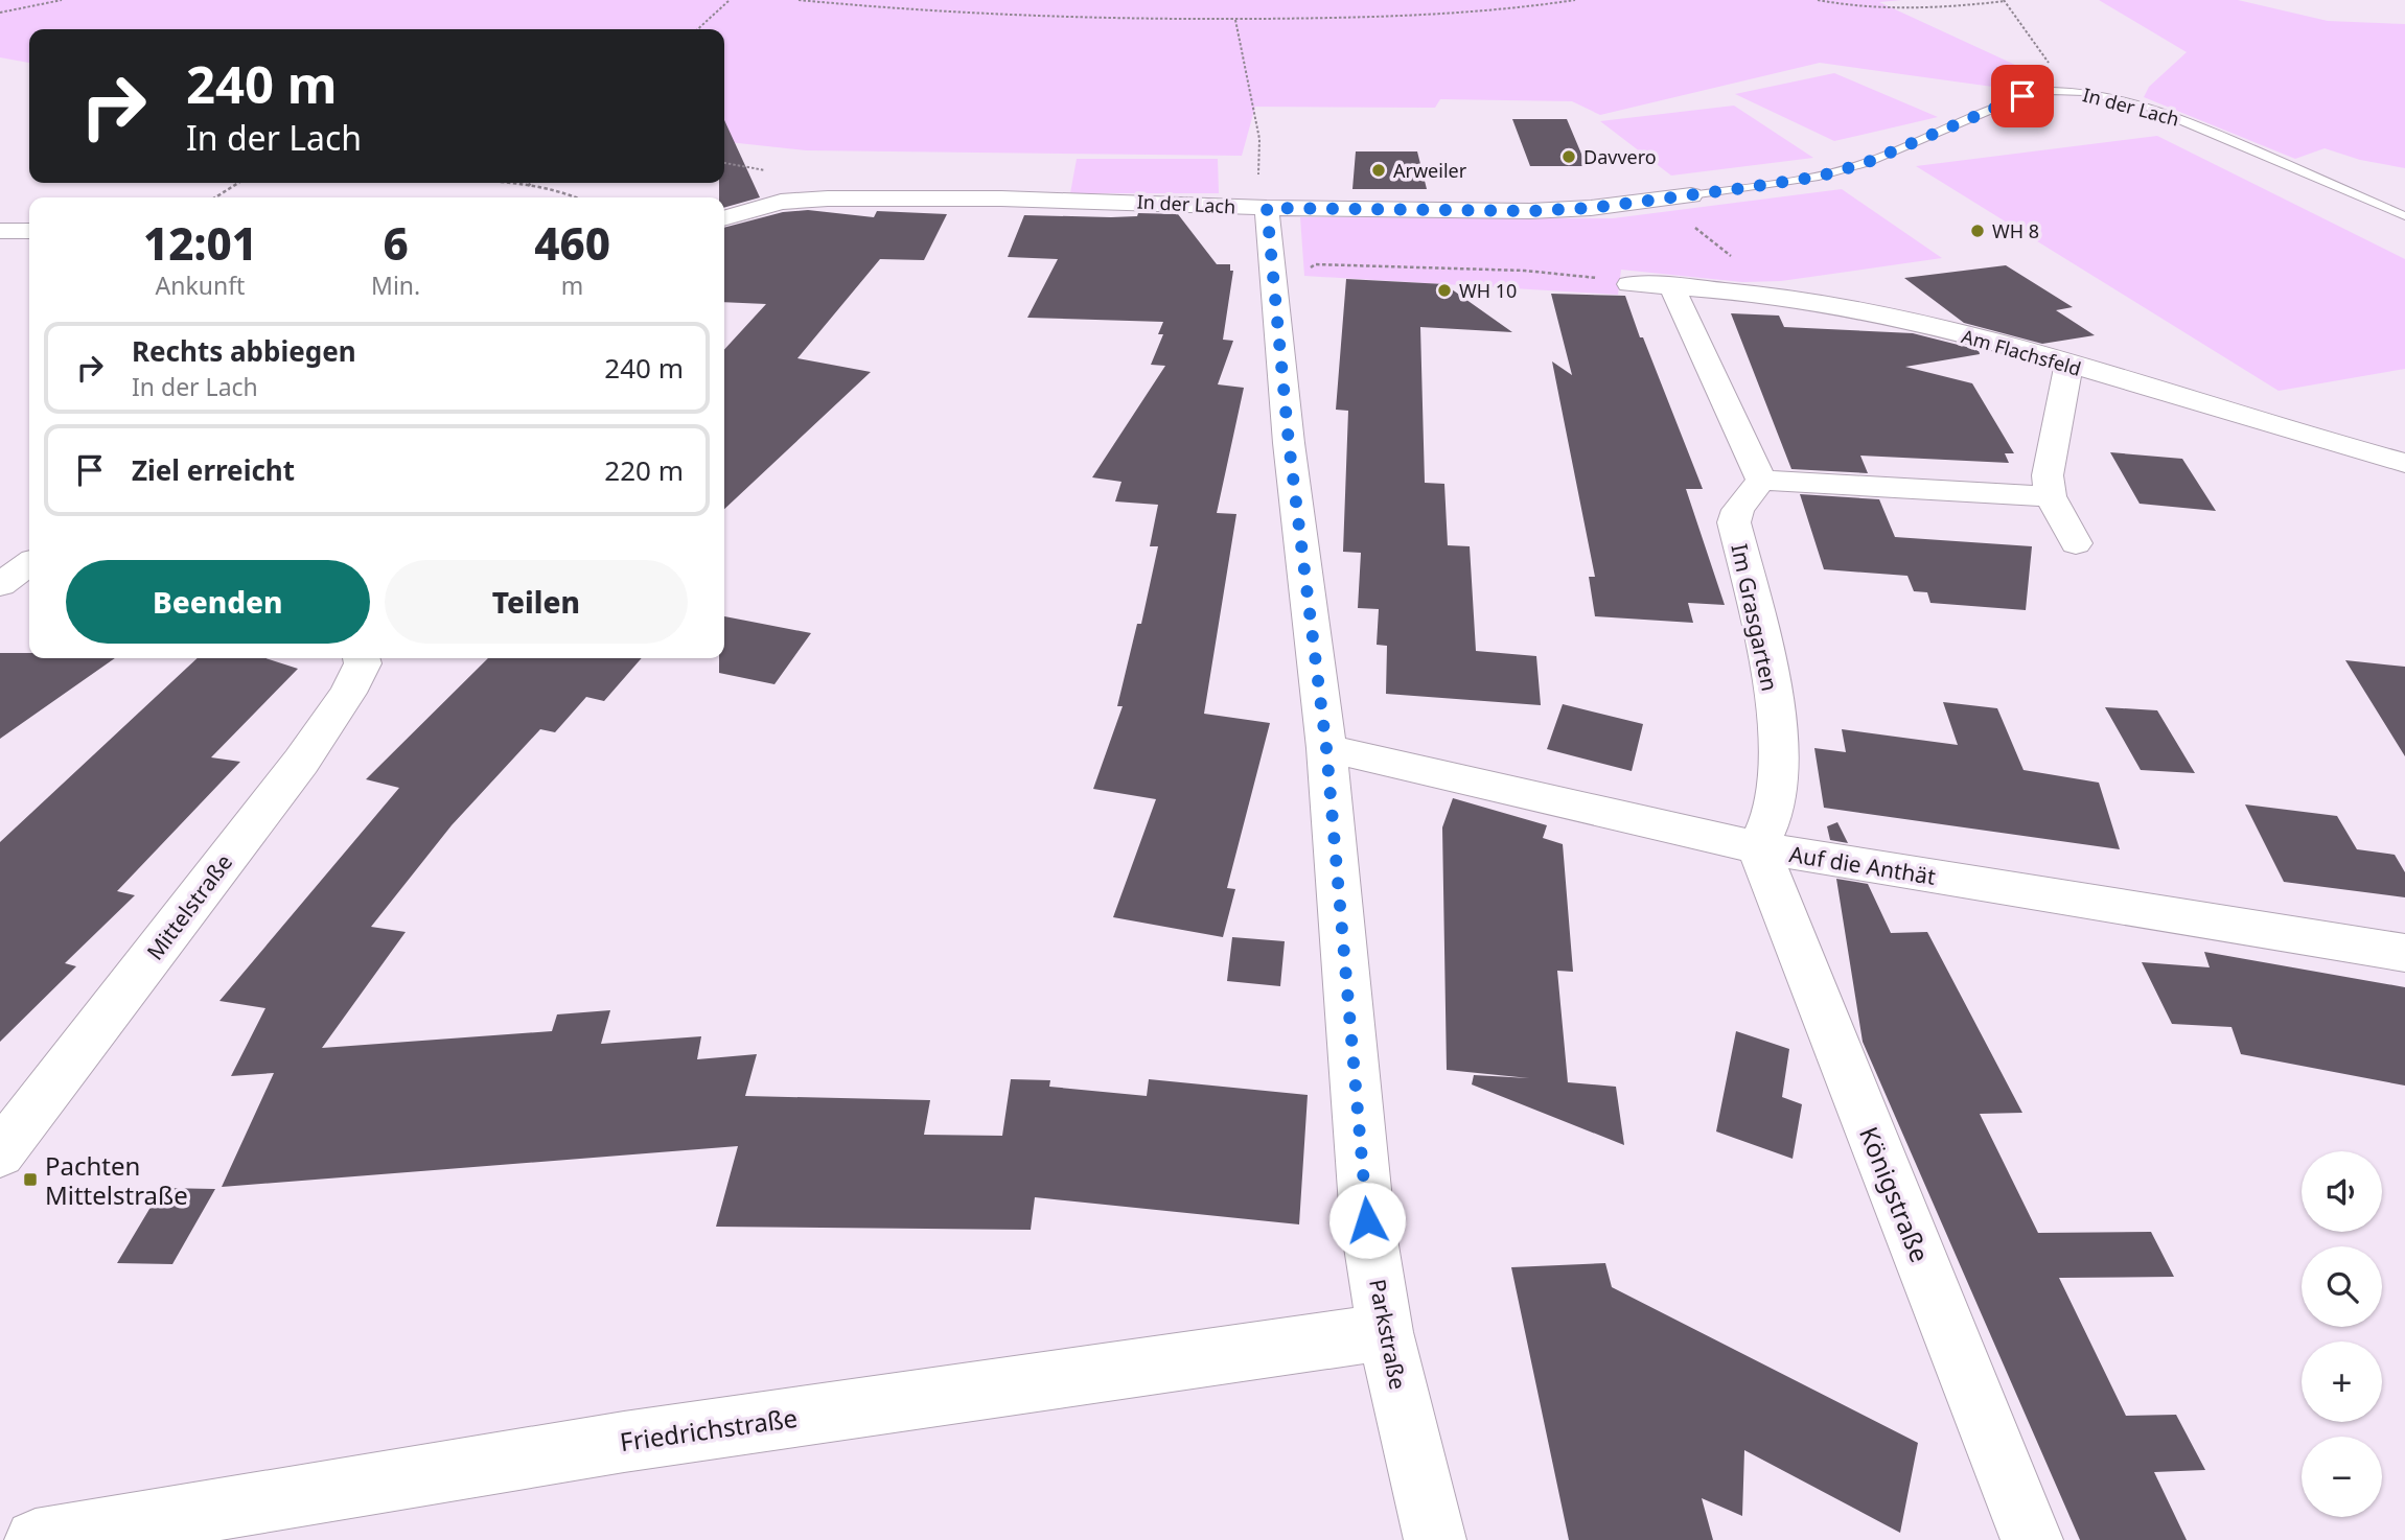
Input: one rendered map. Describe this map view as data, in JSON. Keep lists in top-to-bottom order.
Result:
{
  "streets": {
    "street": [
      "In der Lach",
      "Am Flachsfeld",
      "Im Grasgarten",
      "Auf die Anthät",
      "Mittelstraße",
      "Königstraße",
      "Parkstraße",
      "Friedrichstraße"
    ]
  },
  "crossings": [
    ["In der Lach", "Parkstraße"],
    ["Im Grasgarten", "Auf die Anthät"],
    ["Im Grasgarten", "Königstraße"],
    ["Auf die Anthät", "Königstraße"],
    ["Auf die Anthät", "Parkstraße"],
    ["Parkstraße", "Friedrichstraße"]
  ],
  "places": {
    "other": [
      "Davvero",
      "Arweiler",
      "WH 8",
      "WH 10"
    ],
    "transit": ["Pachten Mittelstraße"]
  },
  "page": {
    "turn": ["240 m", "In der Lach"],
    "eta": [
      "12:01",
      "Ankunft",
      "6",
      "Min.",
      "460",
      "m"
    ],
    "list": [
      {
        "name": "Rechts abbiegen",
        "note": "In der Lach",
        "value": "240 m"
      },
      {
        "name": "Ziel erreicht",
        "value": "220 m"
      }
    ],
    "buttons": ["Beenden", "Teilen"],
    "map_buttons": ["+", "−"]
  }
}
